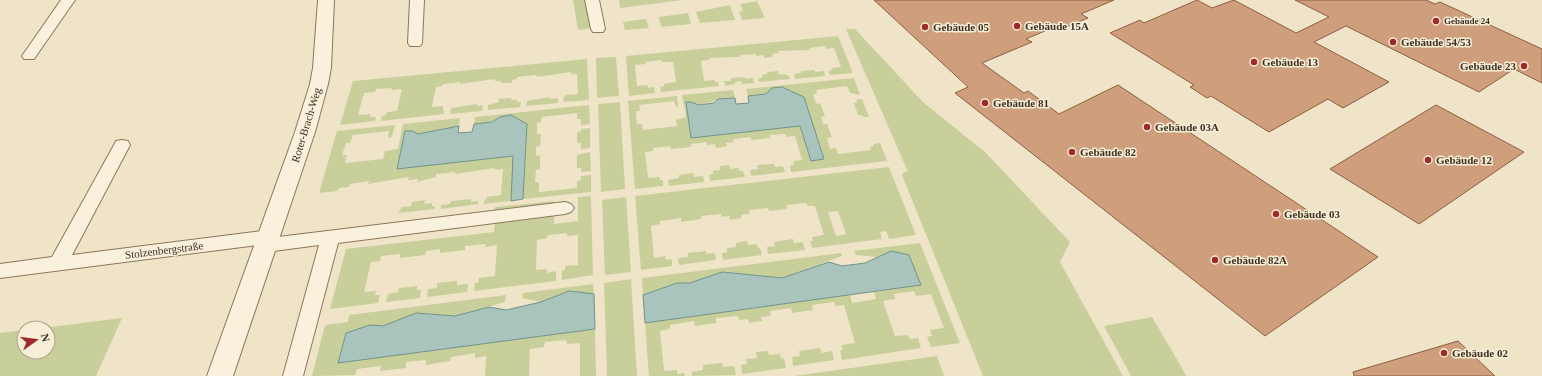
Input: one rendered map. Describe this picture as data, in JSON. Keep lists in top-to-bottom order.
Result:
{
  "streets": {
    "street": ["Roter-Brach-Weg", "Stolzenbergstraße"]
  },
  "crossings": [
    ["Roter-Brach-Weg", "Stolzenbergstraße"]
  ],
  "places": [
    "Gebäude 24",
    "Gebäude 15A",
    "Gebäude 05",
    "Gebäude 54/53",
    "Gebäude 13",
    "Gebäude 23",
    "Gebäude 81",
    "Gebäude 03A",
    "Gebäude 82",
    "Gebäude 12",
    "Gebäude 03",
    "Gebäude 82A",
    "Gebäude 02"
  ],
  "north": "right"
}
